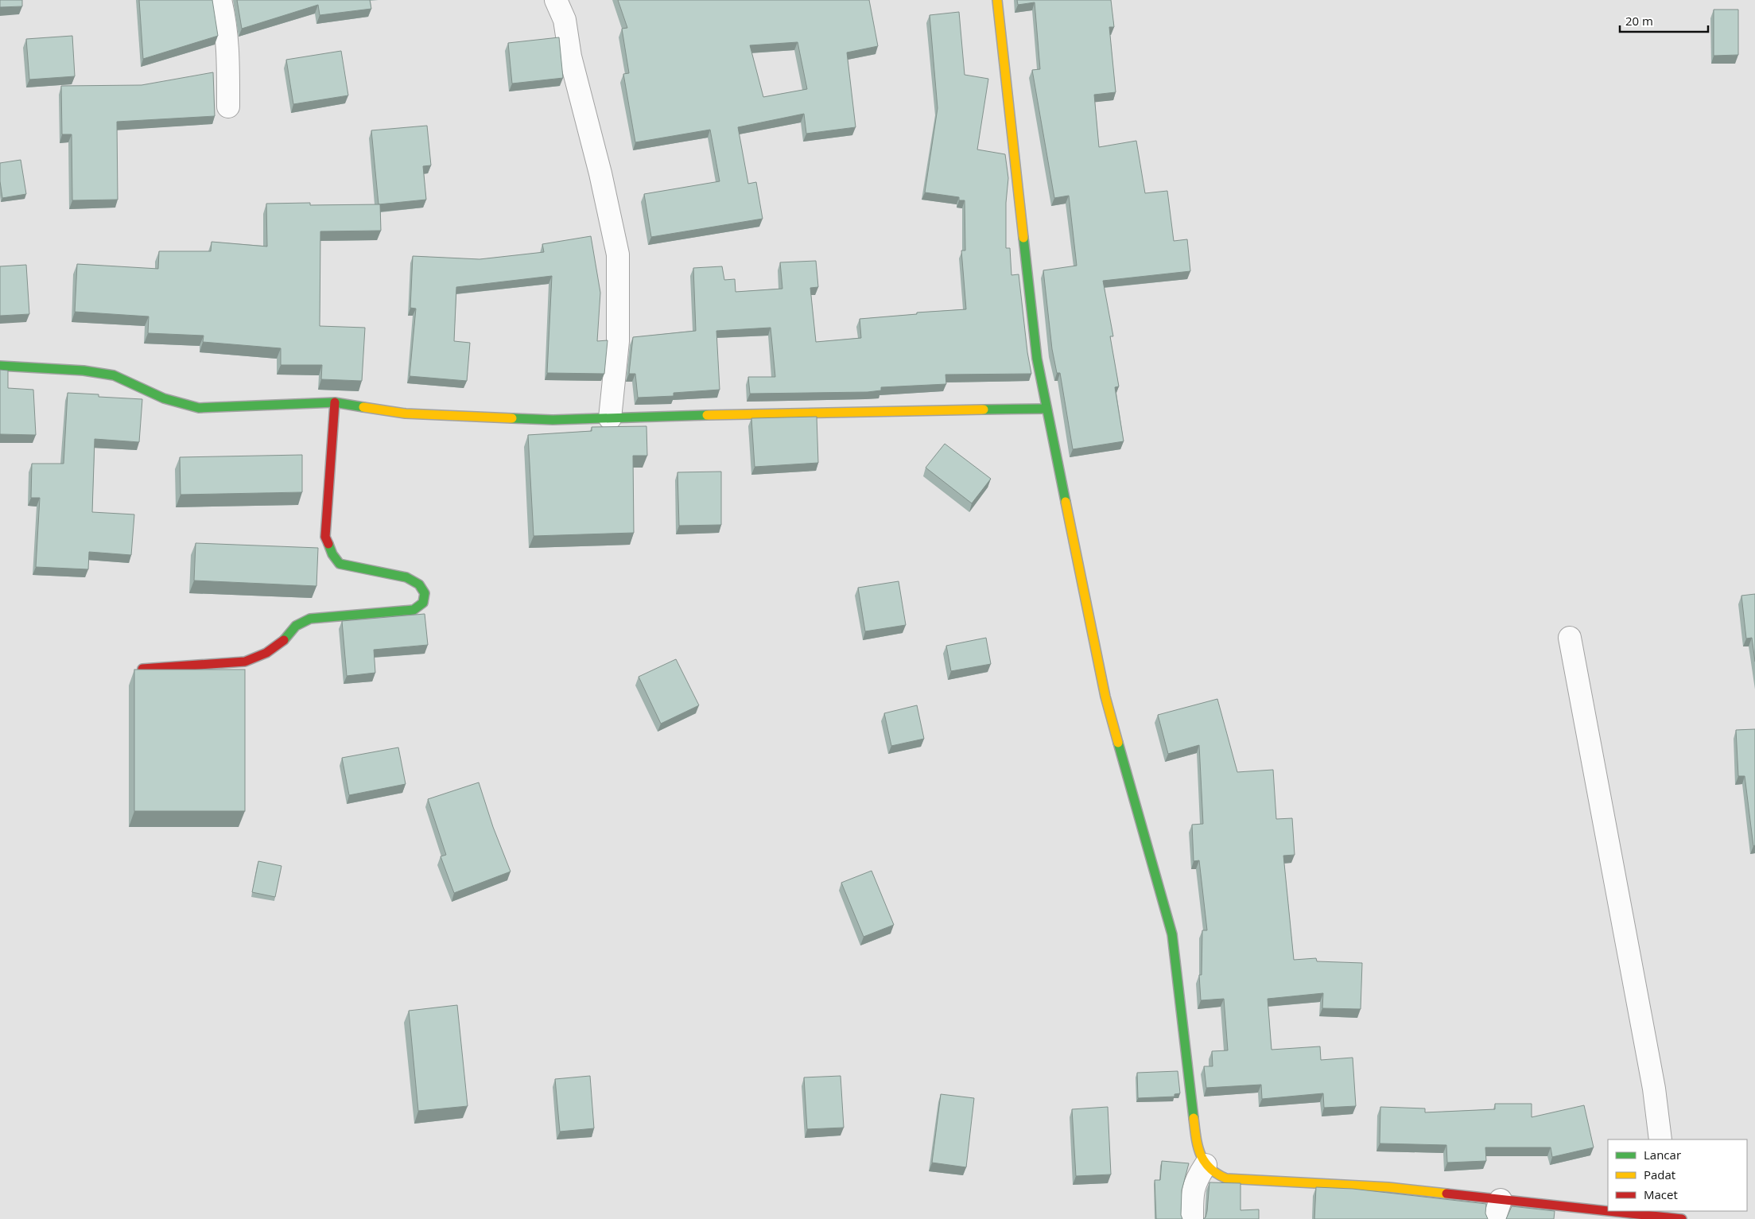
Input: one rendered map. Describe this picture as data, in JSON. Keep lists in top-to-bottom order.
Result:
{
  "legend": ["Lancar", "Padat", "Macet"],
  "scale_bar": "20 m"
}
